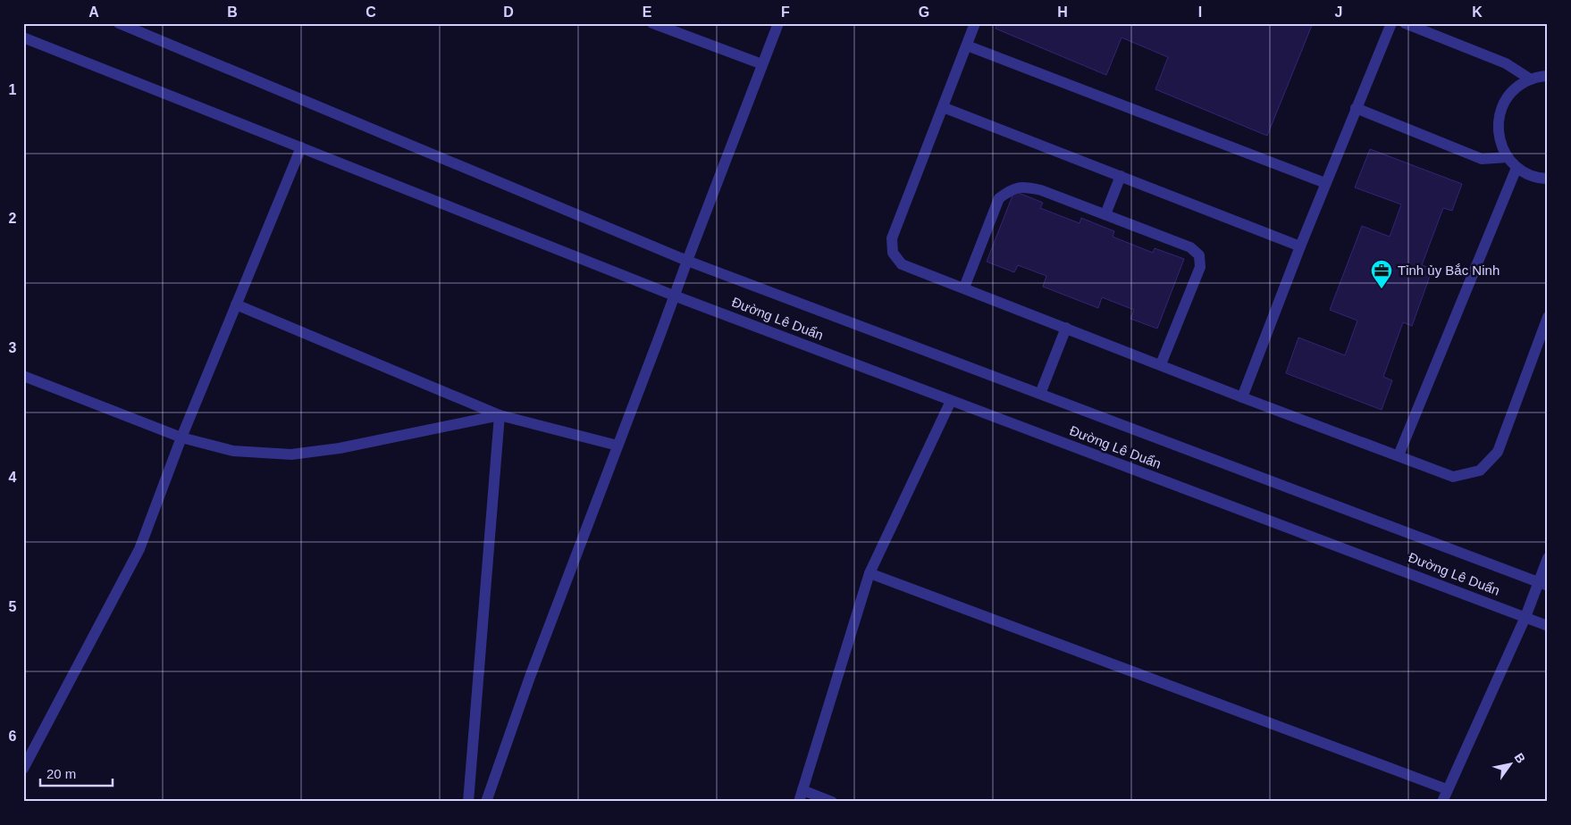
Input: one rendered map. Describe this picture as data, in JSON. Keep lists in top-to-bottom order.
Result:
{
  "streets": {
    "street": ["Đường Lê Duẩn"]
  },
  "places": {
    "office": ["Tỉnh ủy Bắc Ninh"]
  },
  "scale_bar": "20 m",
  "north": "top right",
  "grid": {
    "columns": [
      "A",
      "B",
      "C",
      "D",
      "E",
      "F",
      "G",
      "H",
      "I",
      "J",
      "K"
    ],
    "rows": [
      "1",
      "2",
      "3",
      "4",
      "5",
      "6"
    ]
  }
}
